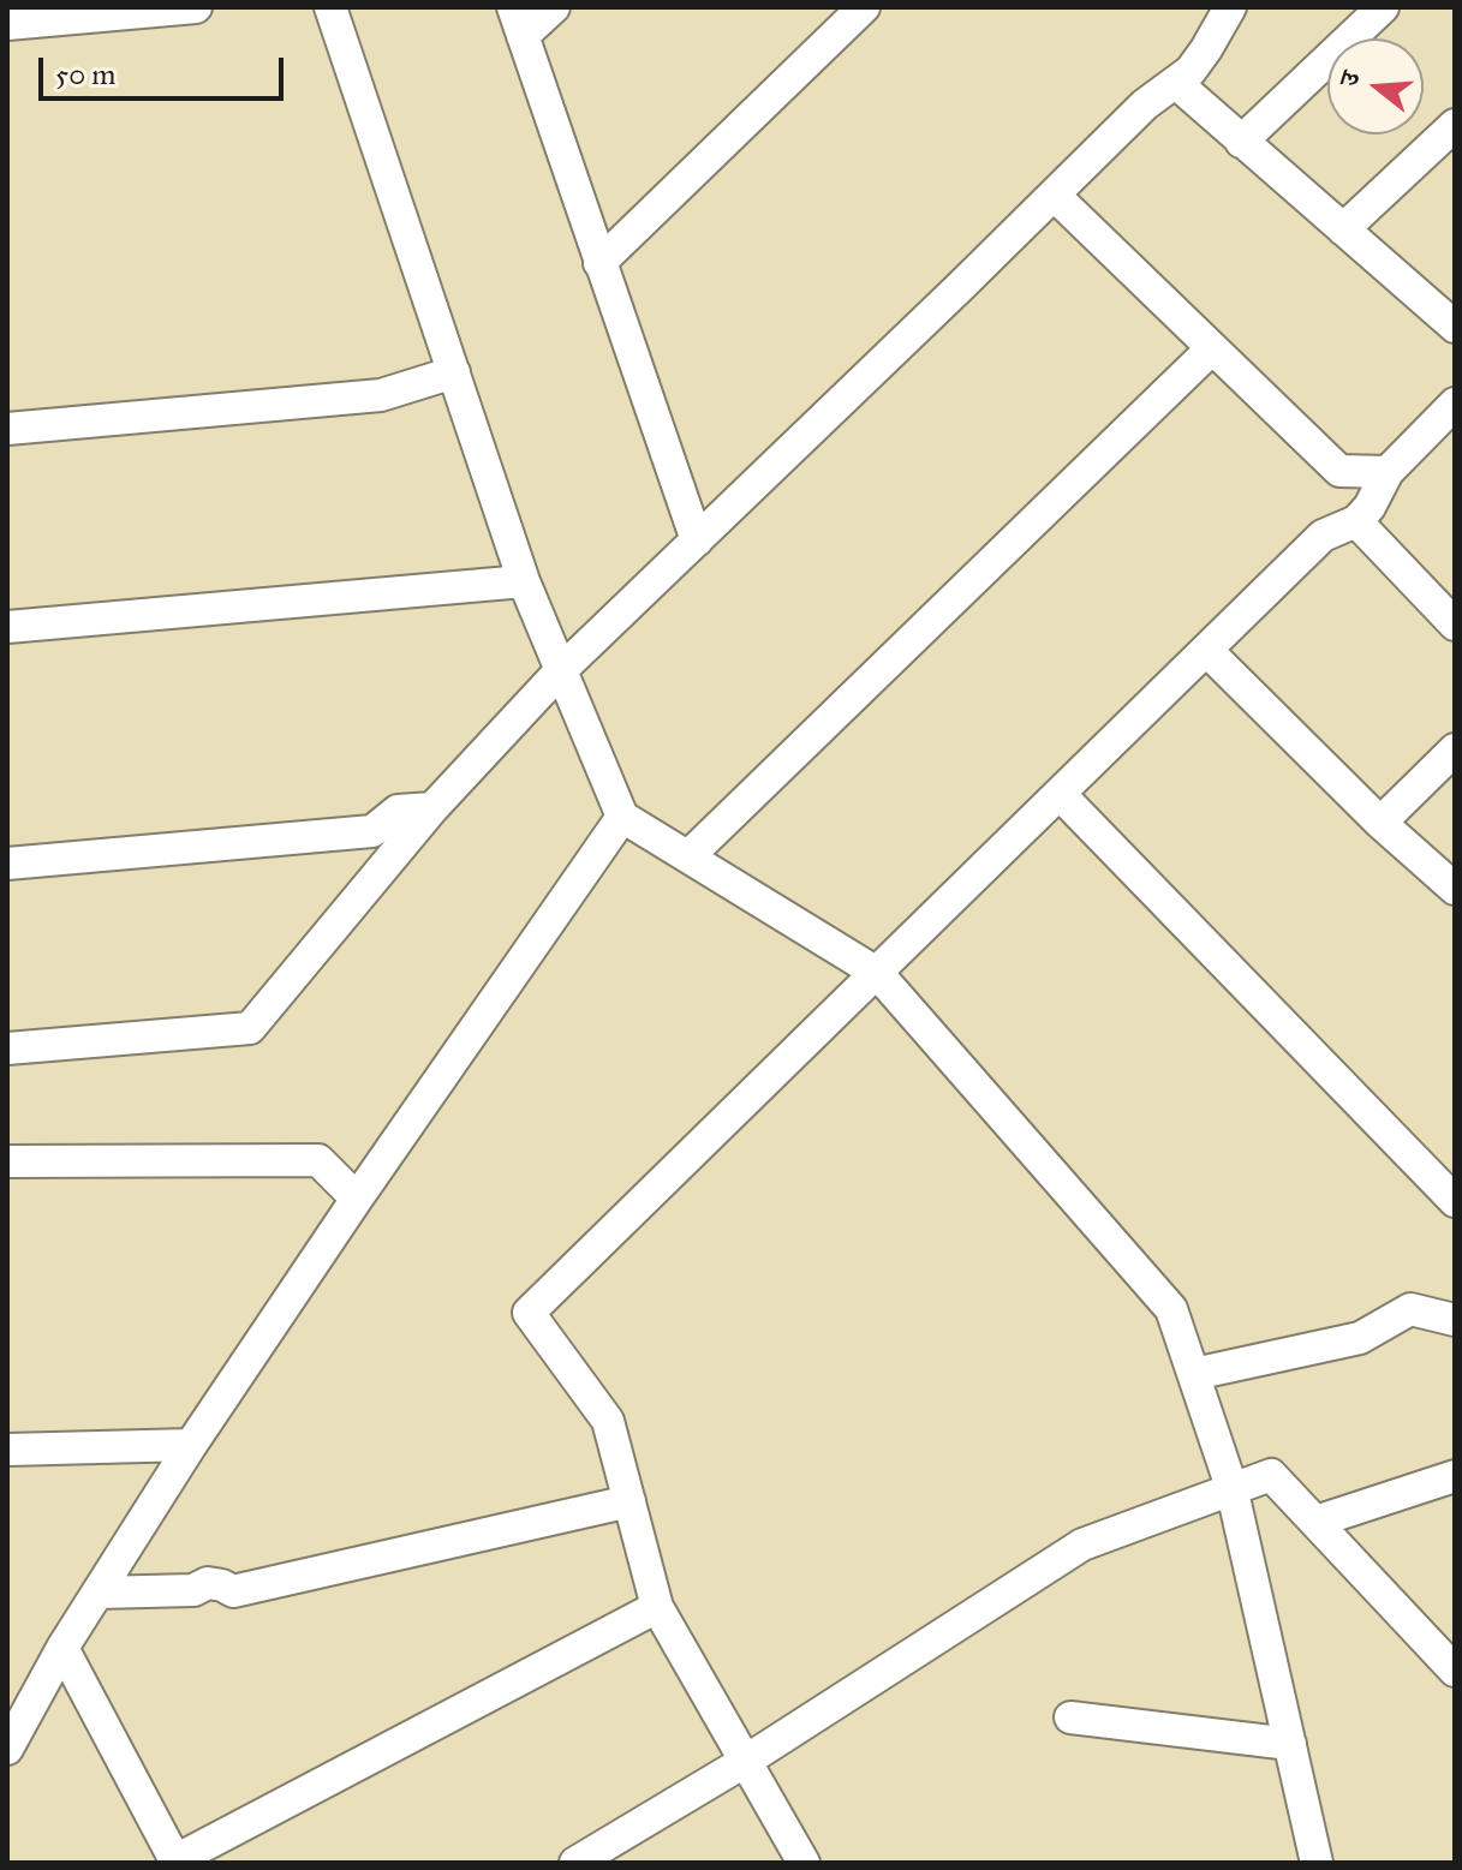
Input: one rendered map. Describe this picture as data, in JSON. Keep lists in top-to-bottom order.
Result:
{
  "scale_bar": "50 m",
  "north": "left"
}
